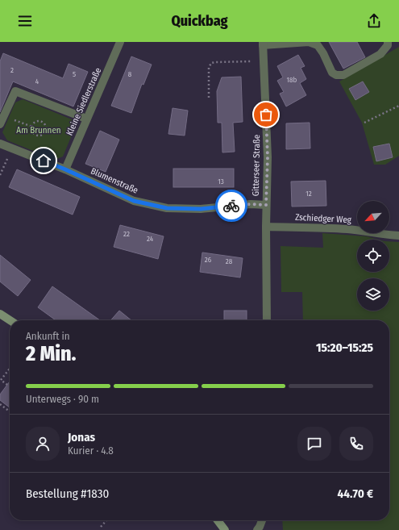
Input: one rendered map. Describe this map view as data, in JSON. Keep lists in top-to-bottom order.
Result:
{
  "streets": {
    "street": [
      "Kleine Siedlerstraße",
      "Gitterseer Straße",
      "Blumenstraße",
      "Zschiedger Weg"
    ]
  },
  "crossings": [
    ["Kleine Siedlerstraße", "Blumenstraße"],
    ["Gitterseer Straße", "Blumenstraße"],
    ["Gitterseer Straße", "Zschiedger Weg"]
  ],
  "parks": ["Am Brunnen"],
  "house_numbers": [
    "2",
    "5",
    "8",
    "18b",
    "4",
    "13",
    "12",
    "22",
    "24",
    "26",
    "28"
  ],
  "north": "bottom left",
  "page": {
    "header": "Quickbag",
    "heading": ["2 Min.", "Ankunft in", "15:20–15:25"],
    "panel": [
      "Jonas",
      "Kurier · 4.8",
      "Bestellung #1830",
      "44.70 €"
    ],
    "bar": "Unterwegs · 90 m"
  }
}
